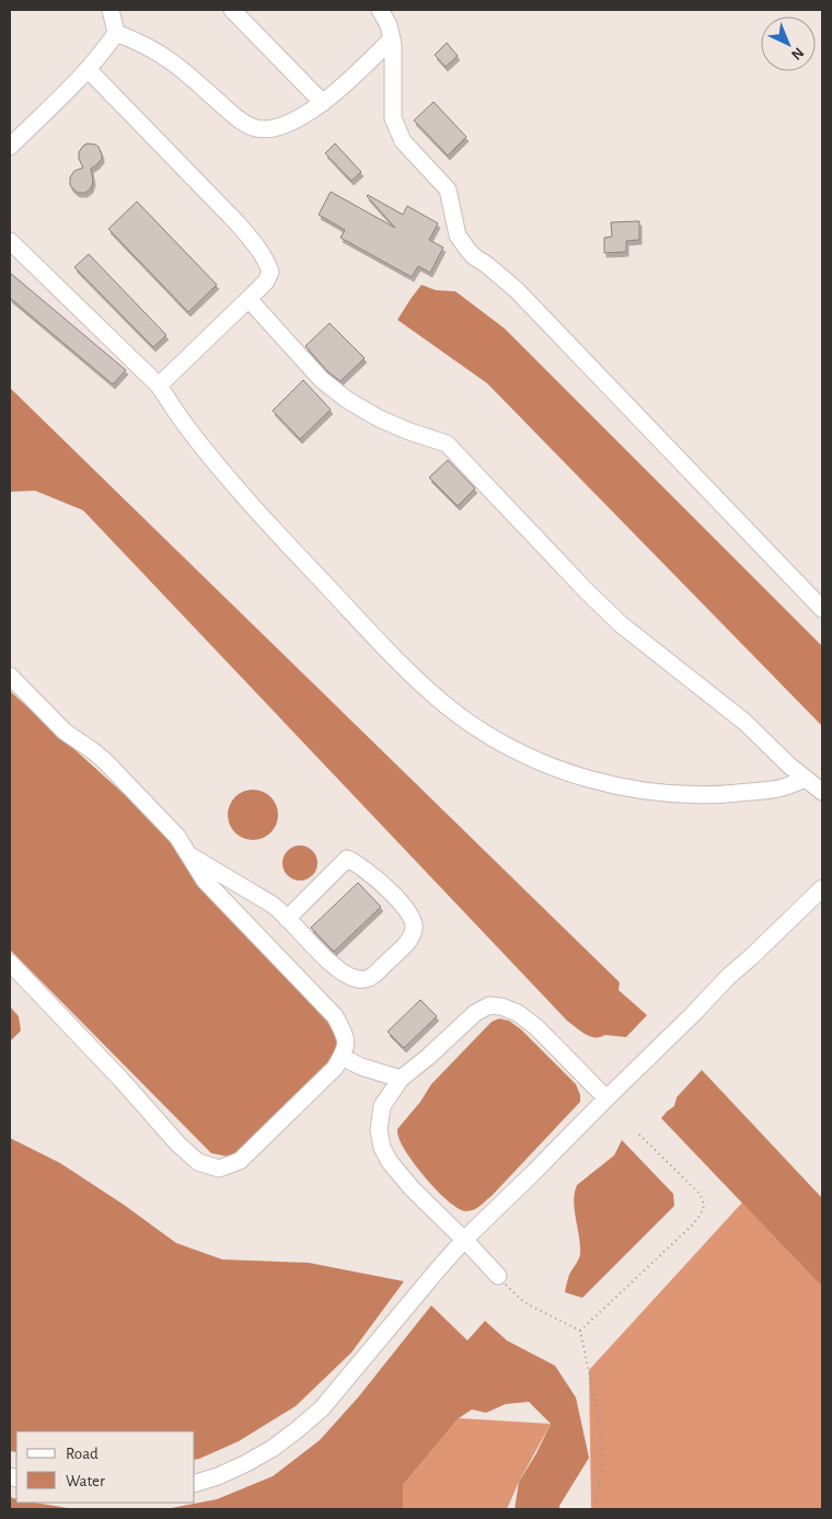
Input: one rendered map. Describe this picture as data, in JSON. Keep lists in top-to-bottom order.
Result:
{
  "legend": ["Road", "Water"],
  "north": "bottom right"
}
